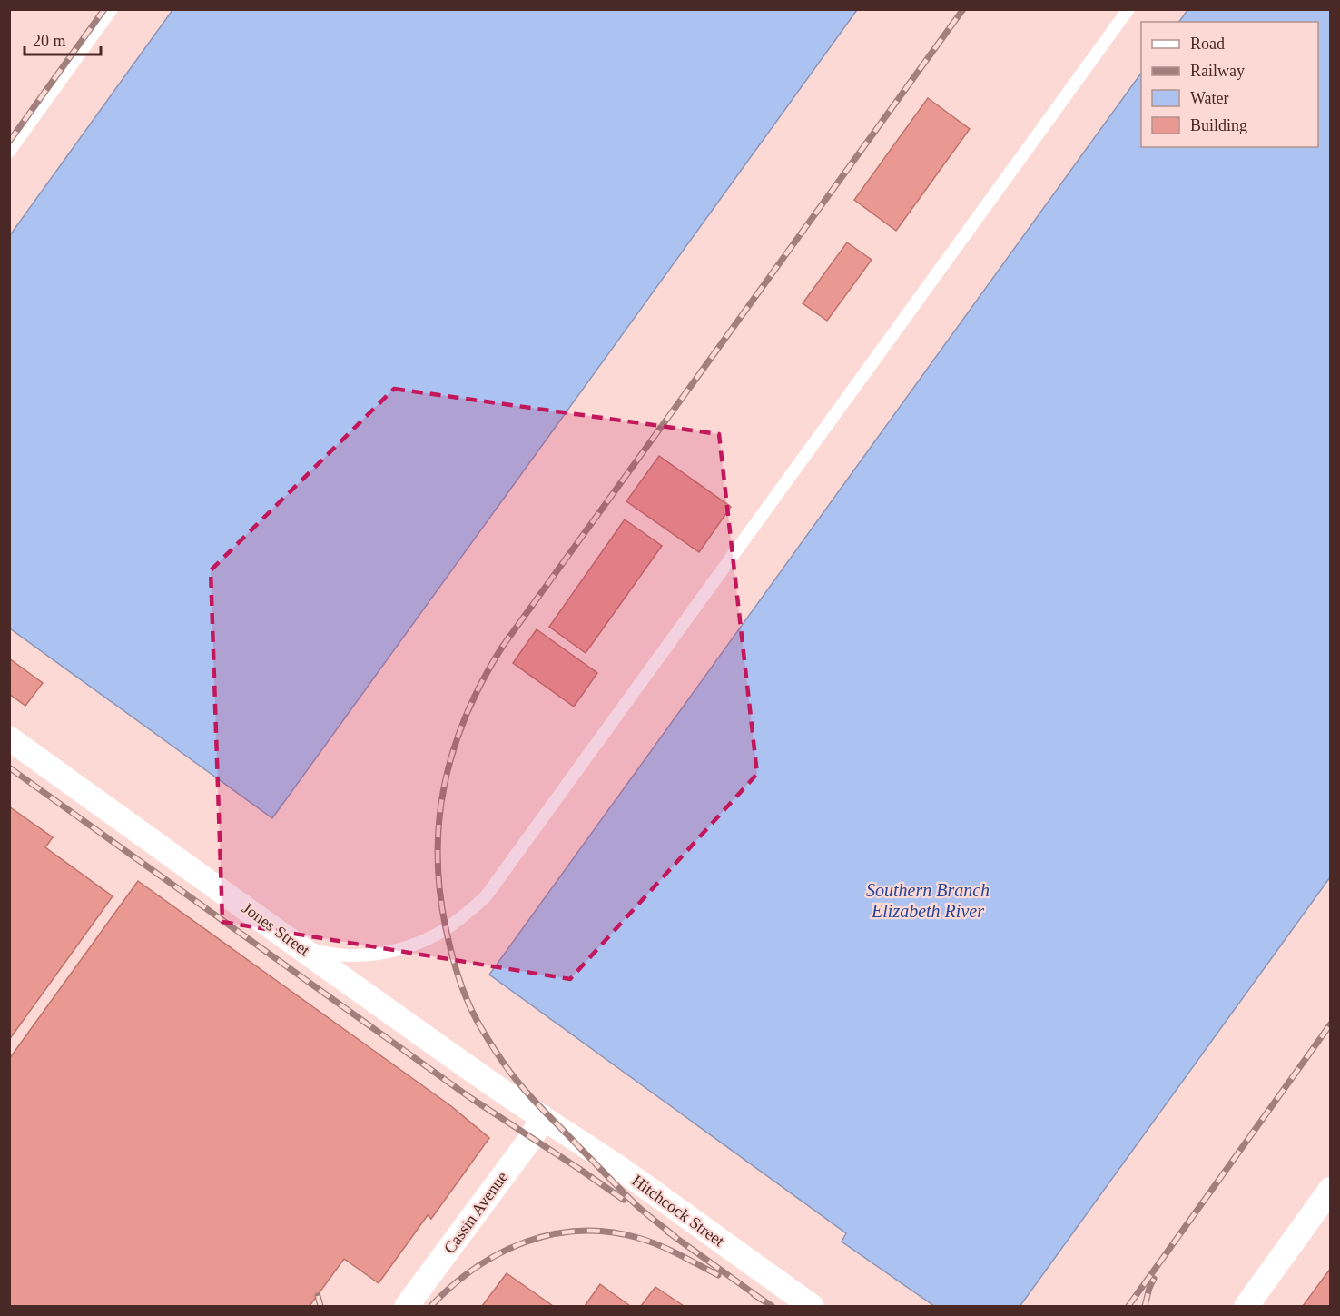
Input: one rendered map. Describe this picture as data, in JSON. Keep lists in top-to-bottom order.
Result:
{
  "streets": {
    "street": ["Jones Street", "Hitchcock Street", "Cassin Avenue"]
  },
  "crossings": [
    ["Jones Street", "Hitchcock Street"],
    ["Jones Street", "Cassin Avenue"],
    ["Hitchcock Street", "Cassin Avenue"]
  ],
  "water": ["Southern Branch Elizabeth River"],
  "legend": [
    "Road",
    "Railway",
    "Water",
    "Building"
  ],
  "scale_bar": "20 m"
}
